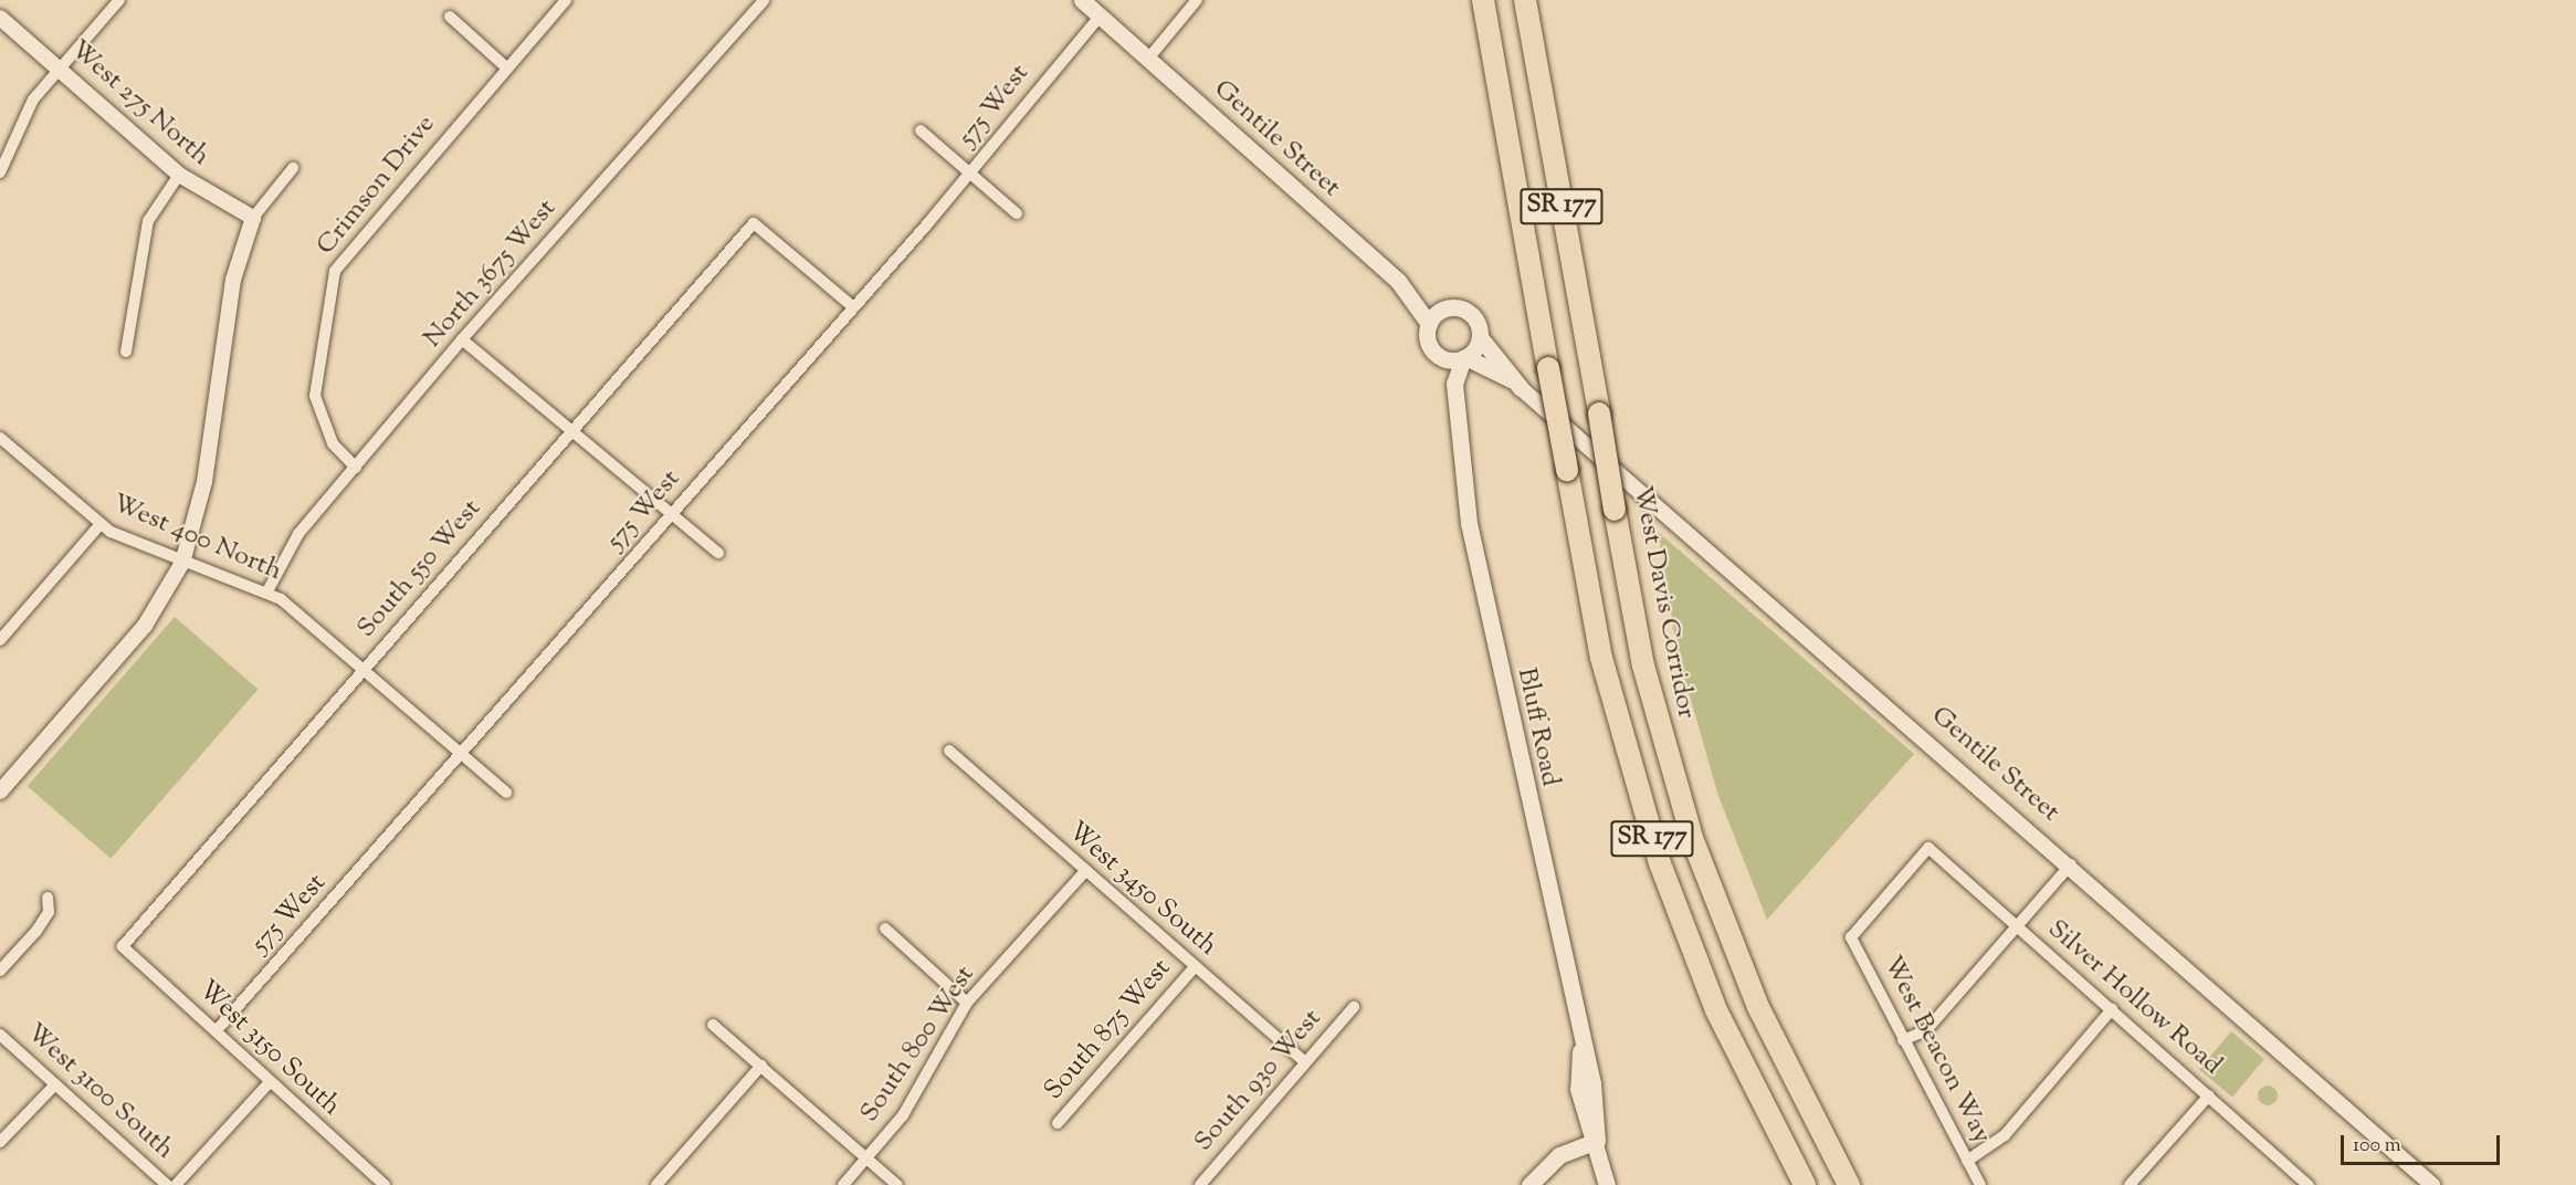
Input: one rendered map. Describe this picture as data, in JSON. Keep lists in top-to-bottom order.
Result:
{
  "streets": {
    "highway": ["SR 177", "West Davis Corridor"],
    "main road": ["Gentile Street", "Bluff Road"],
    "street": [
      "West 275 North",
      "575 West",
      "Crimson Drive",
      "North 3675 West",
      "West 400 North",
      "South 550 West",
      "West 3450 South",
      "Silver Hollow Road",
      "South 875 West",
      "South 800 West",
      "West 3150 South",
      "West Beacon Way",
      "South 930 West",
      "West 3100 South"
    ]
  },
  "crossings": [
    ["575 West", "Gentile Street"],
    ["575 West", "West 400 North"],
    ["575 West", "South 550 West"],
    ["575 West", "West 3150 South"],
    ["Gentile Street", "Bluff Road"],
    ["Crimson Drive", "North 3675 West"],
    ["North 3675 West", "West 400 North"],
    ["West 400 North", "South 550 West"],
    ["South 550 West", "West 3150 South"],
    ["West 3450 South", "South 875 West"],
    ["West 3450 South", "South 800 West"],
    ["West 3450 South", "South 930 West"],
    ["Silver Hollow Road", "West Beacon Way"]
  ],
  "scale_bar": "100 m"
}
